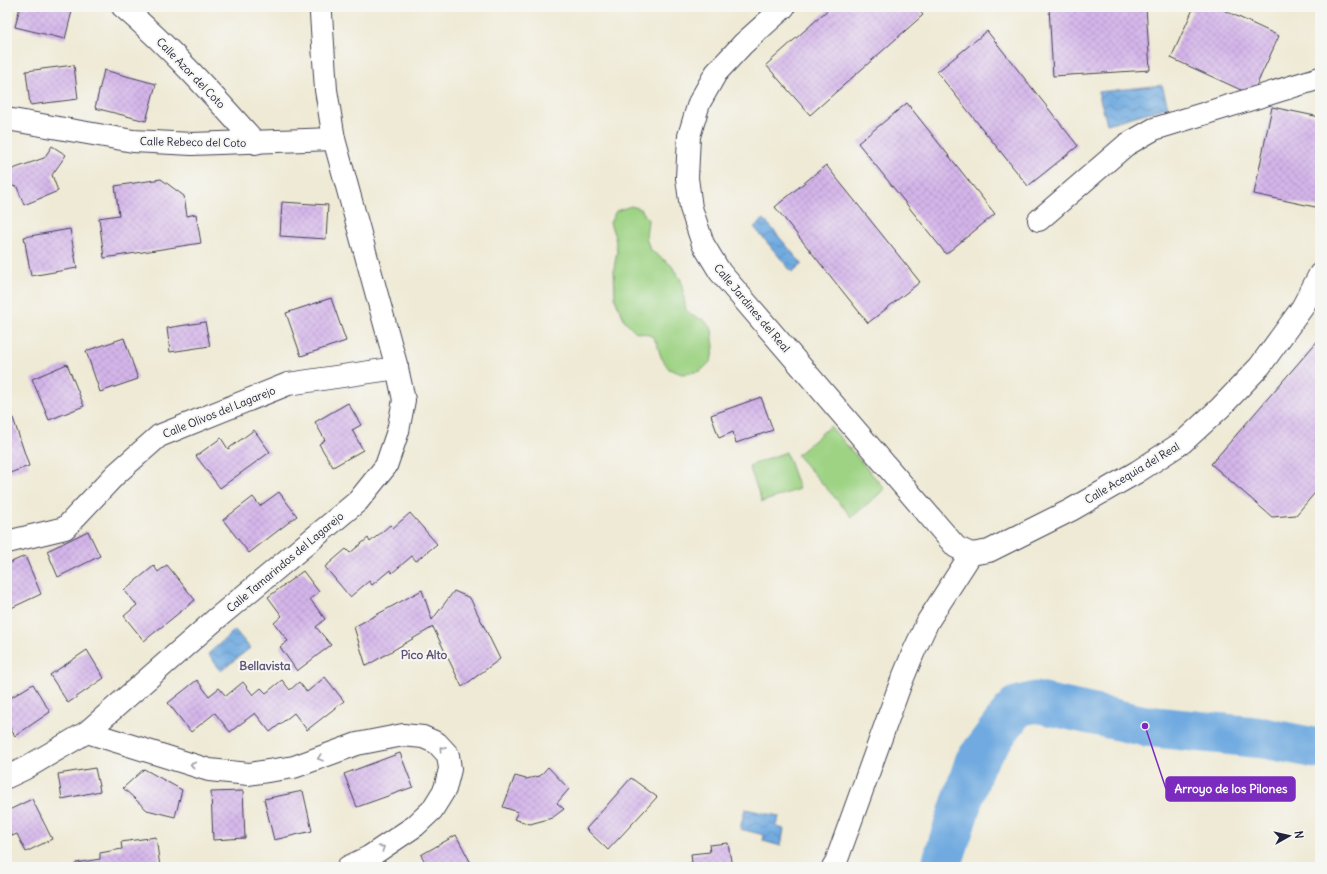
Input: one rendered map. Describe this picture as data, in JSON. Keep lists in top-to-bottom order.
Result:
{
  "streets": {
    "street": [
      "Calle Azor del Coto",
      "Calle Rebeco del Coto",
      "Calle Jardines del Real",
      "Calle Olivos del Lagarejo",
      "Calle Acequia del Real",
      "Calle Tamarindos del Lagarejo"
    ]
  },
  "crossings": [
    ["Calle Azor del Coto", "Calle Rebeco del Coto"],
    ["Calle Rebeco del Coto", "Calle Tamarindos del Lagarejo"],
    ["Calle Jardines del Real", "Calle Acequia del Real"],
    ["Calle Olivos del Lagarejo", "Calle Tamarindos del Lagarejo"]
  ],
  "districts": ["Pico Alto", "Bellavista"],
  "places": ["Arroyo de los Pilones"],
  "north": "right"
}
